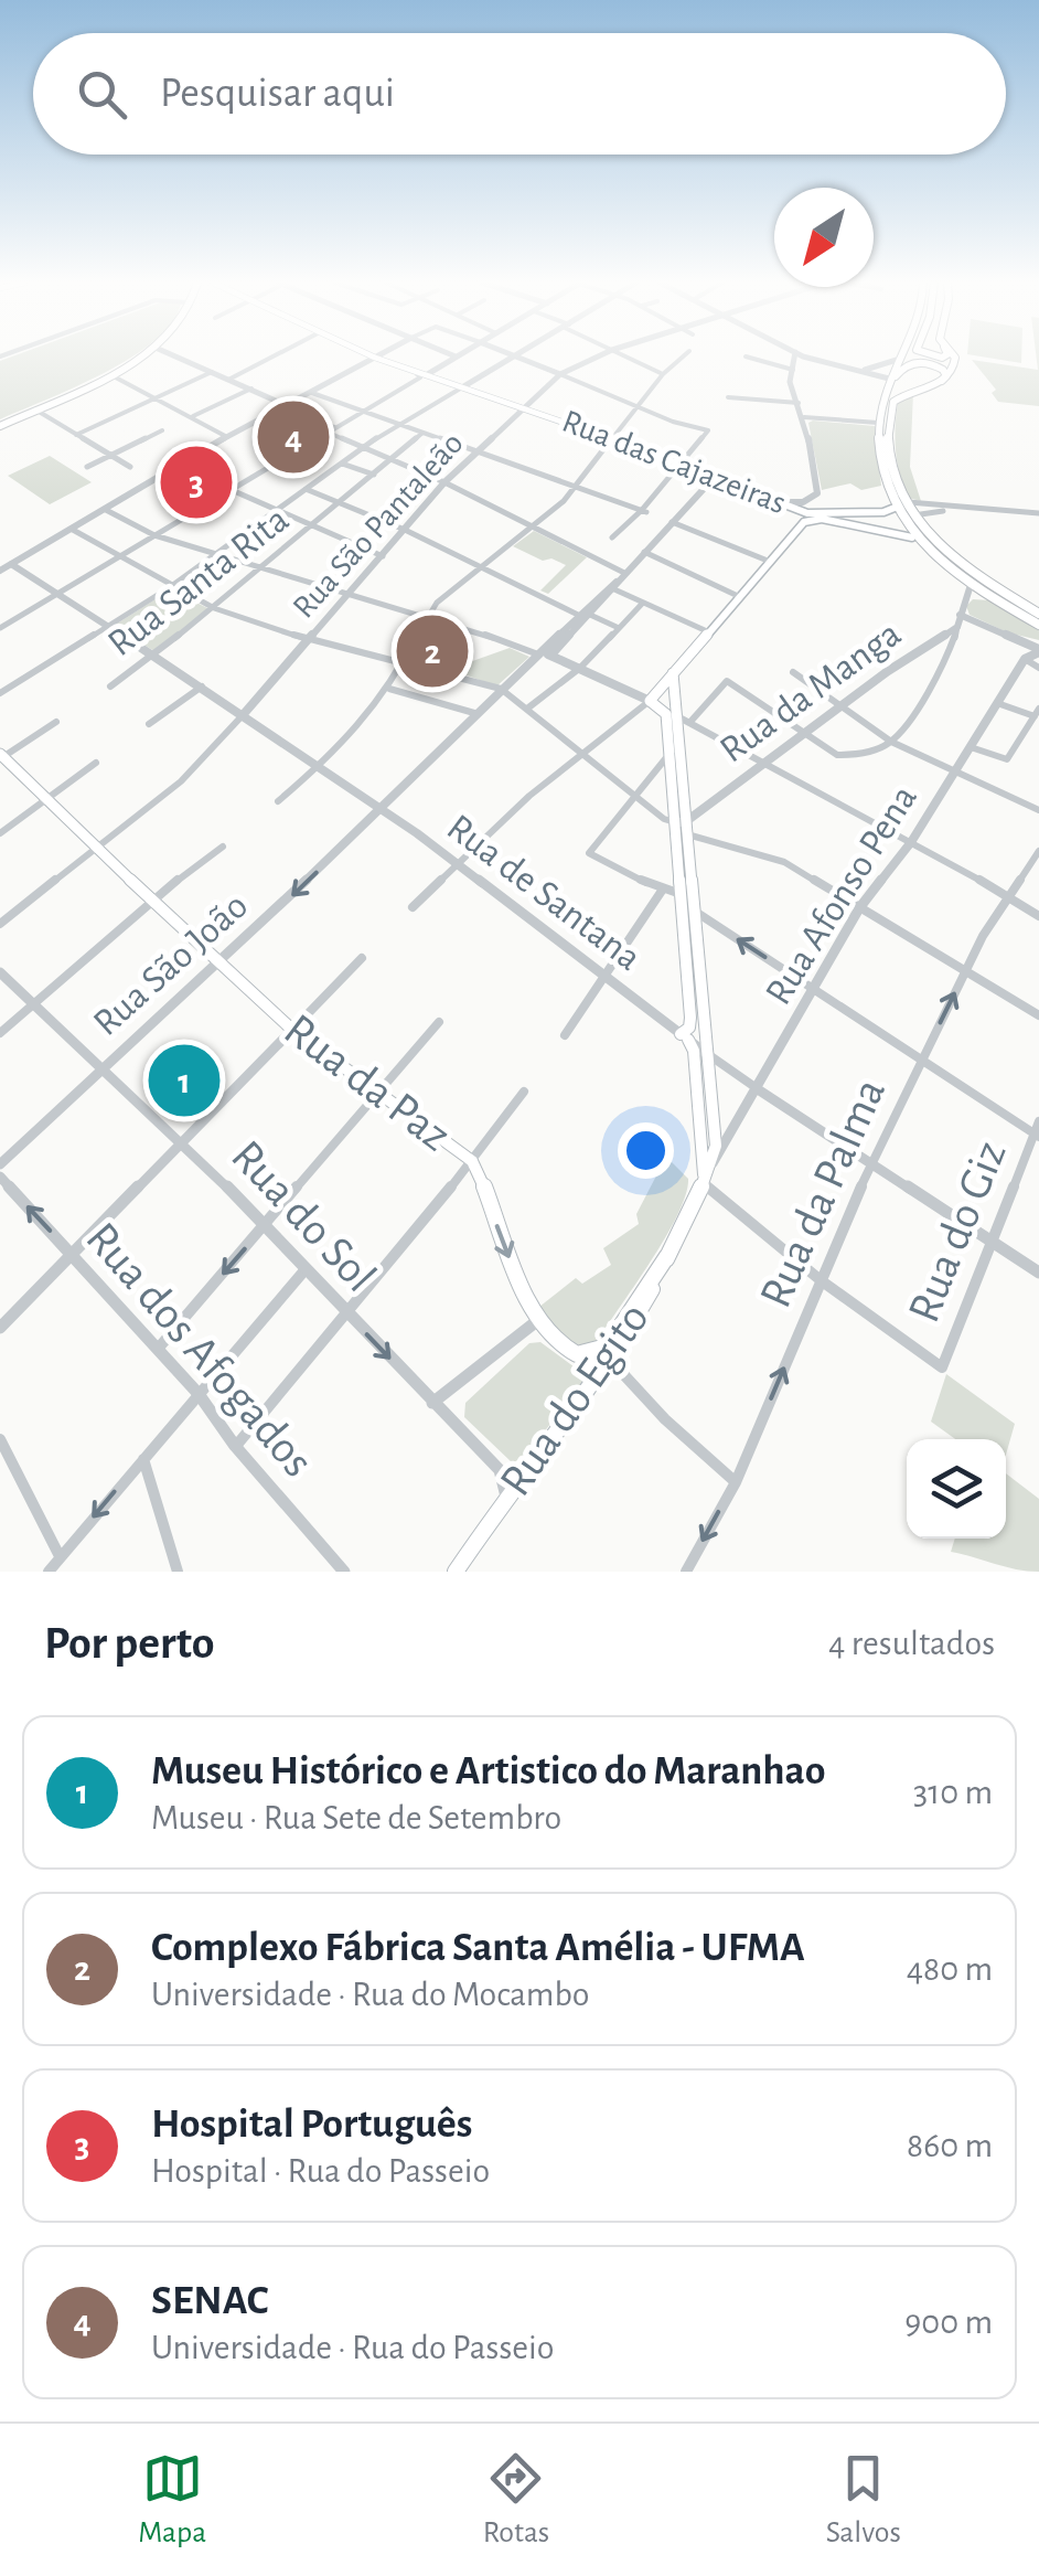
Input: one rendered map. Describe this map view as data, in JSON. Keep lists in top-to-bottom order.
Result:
{
  "streets": {
    "main road": ["Rua das Cajazeiras", "Rua da Paz", "Rua do Egito"],
    "street": [
      "Rua São Pantaleão",
      "Rua Santa Rita",
      "Rua da Manga",
      "Rua de Santana",
      "Rua Afonso Pena",
      "Rua São João",
      "Rua da Palma",
      "Rua do Sol",
      "Rua do Giz",
      "Rua dos Afogados"
    ]
  },
  "crossings": [
    ["Rua das Cajazeiras", "Rua São Pantaleão"],
    ["Rua São Pantaleão", "Rua de Santana"],
    ["Rua São Pantaleão", "Rua da Paz"],
    ["Rua Santa Rita", "Rua de Santana"],
    ["Rua de Santana", "Rua Afonso Pena"],
    ["Rua de Santana", "Rua São João"],
    ["Rua de Santana", "Rua da Palma"],
    ["Rua de Santana", "Rua do Giz"],
    ["Rua Afonso Pena", "Rua do Egito"],
    ["Rua São João", "Rua da Paz"],
    ["Rua São João", "Rua do Sol"],
    ["Rua da Paz", "Rua do Egito"],
    ["Rua da Palma", "Rua do Giz"]
  ],
  "north": "bottom left",
  "page": {
    "search": "Pesquisar aqui",
    "pins": [
      "4",
      "3",
      "2",
      "1"
    ],
    "heading": ["Por perto", "4 resultados"],
    "list": [
      {
        "mark": "1",
        "name": "Museu Histórico e Artistico do Maranhao",
        "note": "Museu · Rua Sete de Setembro",
        "value": "310 m"
      },
      {
        "mark": "2",
        "name": "Complexo Fábrica Santa Amélia - UFMA",
        "note": "Universidade · Rua do Mocambo",
        "value": "480 m"
      },
      {
        "mark": "3",
        "name": "Hospital Português",
        "note": "Hospital · Rua do Passeio",
        "value": "860 m"
      },
      {
        "mark": "4",
        "name": "SENAC",
        "note": "Universidade · Rua do Passeio",
        "value": "900 m"
      }
    ],
    "nav": ["Mapa", "Rotas", "Salvos"]
  }
}
